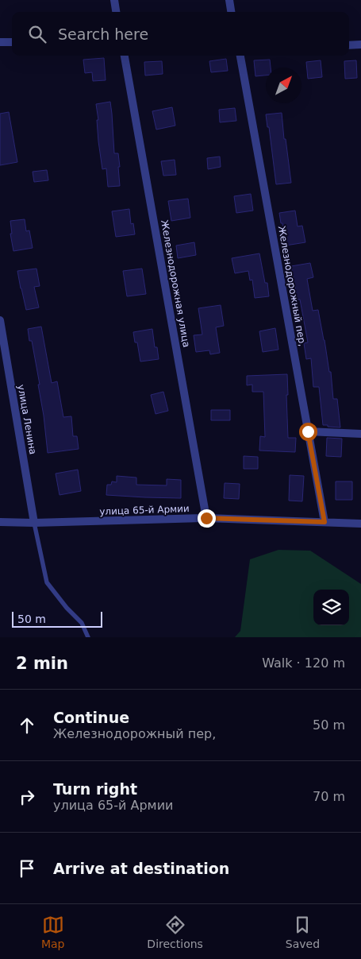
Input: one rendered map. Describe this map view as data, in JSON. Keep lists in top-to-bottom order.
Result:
{
  "streets": {
    "street": [
      "Железнодорожная улица",
      "Железнодорожный пер,",
      "улица Ленина",
      "улица 65-й Армии"
    ]
  },
  "crossings": [
    ["Железнодорожная улица", "улица 65-й Армии"],
    ["Железнодорожный пер,", "улица 65-й Армии"],
    ["улица Ленина", "улица 65-й Армии"]
  ],
  "scale_bar": "50 m",
  "north": "top right",
  "page": {
    "search": "Search here",
    "scale": "50 m",
    "heading": ["2 min", "Walk · 120 m"],
    "list": [
      ["Continue", "Железнодорожный пер,", "50 m"],
      ["Turn right", "улица 65-й Армии", "70 m"],
      "Arrive at destination"
    ],
    "nav": ["Map", "Directions", "Saved"]
  }
}
